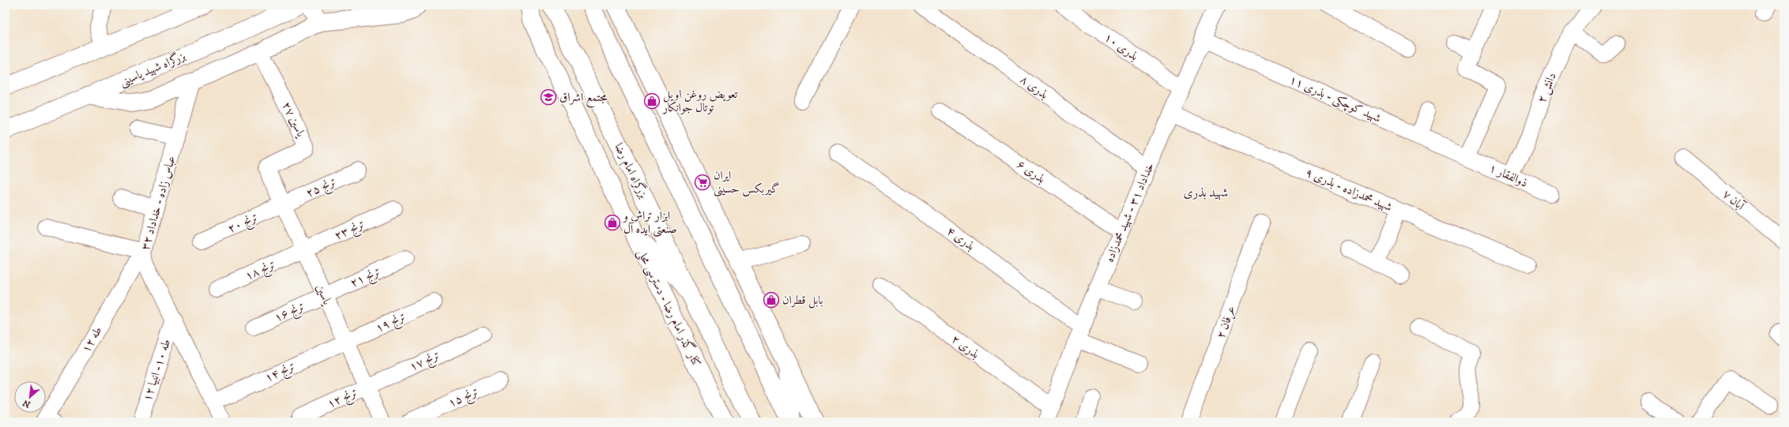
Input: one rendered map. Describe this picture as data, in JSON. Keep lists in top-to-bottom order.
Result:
{
  "streets": {
    "main road": ["بزرگراه شهید یاسینی", "بزرگراه امام رضا", "کنار گذر امام رضا - دسترسی محلی"],
    "street": [
      "بذری ۱۰",
      "بذری ۸",
      "دانش ۲",
      "شهید کوچکی - بذری ۱۱",
      "یاسین ۲۷",
      "بذری ۶",
      "ذوالفقار ۱",
      "ترنج ۲۵",
      "شهید محمدزاده - بذری ۹",
      "آبان ۷",
      "عباس زاده - خداداد ۳۲",
      "خداداد ۳۱ - شهید محمدزاده",
      "ترنج ۲۰",
      "ترنج ۲۳",
      "بذری ۴",
      "ترنج ۱۸",
      "ترنج ۲۱",
      "یاسین",
      "ترنج ۱۶",
      "ترنج ۱۹",
      "عرفان ۲",
      "طه ۱۲",
      "بذری ۲",
      "ترنج ۱۷",
      "طه ۱۰- انبیا ۱۲",
      "ترنج ۱۴",
      "ترنج ۱۵",
      "ترنج ۱۲"
    ]
  },
  "crossings": [
    ["بذری ۱۰", "خداداد ۳۱ - شهید محمدزاده"],
    ["بذری ۸", "خداداد ۳۱ - شهید محمدزاده"],
    ["دانش ۲", "ذوالفقار ۱"],
    ["شهید کوچکی - بذری ۱۱", "ذوالفقار ۱"],
    ["شهید کوچکی - بذری ۱۱", "خداداد ۳۱ - شهید محمدزاده"],
    ["یاسین ۲۷", "یاسین"],
    ["بذری ۶", "خداداد ۳۱ - شهید محمدزاده"],
    ["ترنج ۲۵", "ترنج ۲۰"],
    ["ترنج ۲۵", "یاسین"],
    ["شهید محمدزاده - بذری ۹", "خداداد ۳۱ - شهید محمدزاده"],
    ["عباس زاده - خداداد ۳۲", "طه ۱۲"],
    ["عباس زاده - خداداد ۳۲", "طه ۱۰- انبیا ۱۲"],
    ["عباس زاده - خداداد ۳۲", "ترنج ۱۴"],
    ["خداداد ۳۱ - شهید محمدزاده", "بذری ۴"],
    ["خداداد ۳۱ - شهید محمدزاده", "بذری ۲"],
    ["ترنج ۲۰", "یاسین"],
    ["ترنج ۲۳", "ترنج ۱۸"],
    ["ترنج ۲۳", "یاسین"],
    ["ترنج ۱۸", "یاسین"],
    ["ترنج ۲۱", "یاسین"],
    ["ترنج ۲۱", "ترنج ۱۶"],
    ["یاسین", "ترنج ۱۶"],
    ["یاسین", "ترنج ۱۹"],
    ["یاسین", "ترنج ۱۷"],
    ["یاسین", "ترنج ۱۴"],
    ["یاسین", "ترنج ۱۲"],
    ["ترنج ۱۹", "ترنج ۱۴"],
    ["ترنج ۱۷", "ترنج ۱۲"]
  ],
  "districts": ["شهید بذری"],
  "places": {
    "school or university": ["مجتمع اشراق"],
    "shop": ["تعویض روغن اویل توتال جوانکار", "ابزار تراش و صنعتی ایده آل", "بابل قطران"],
    "supermarket": ["ایران گیربکس حسینی"]
  },
  "north": "bottom left"
}
